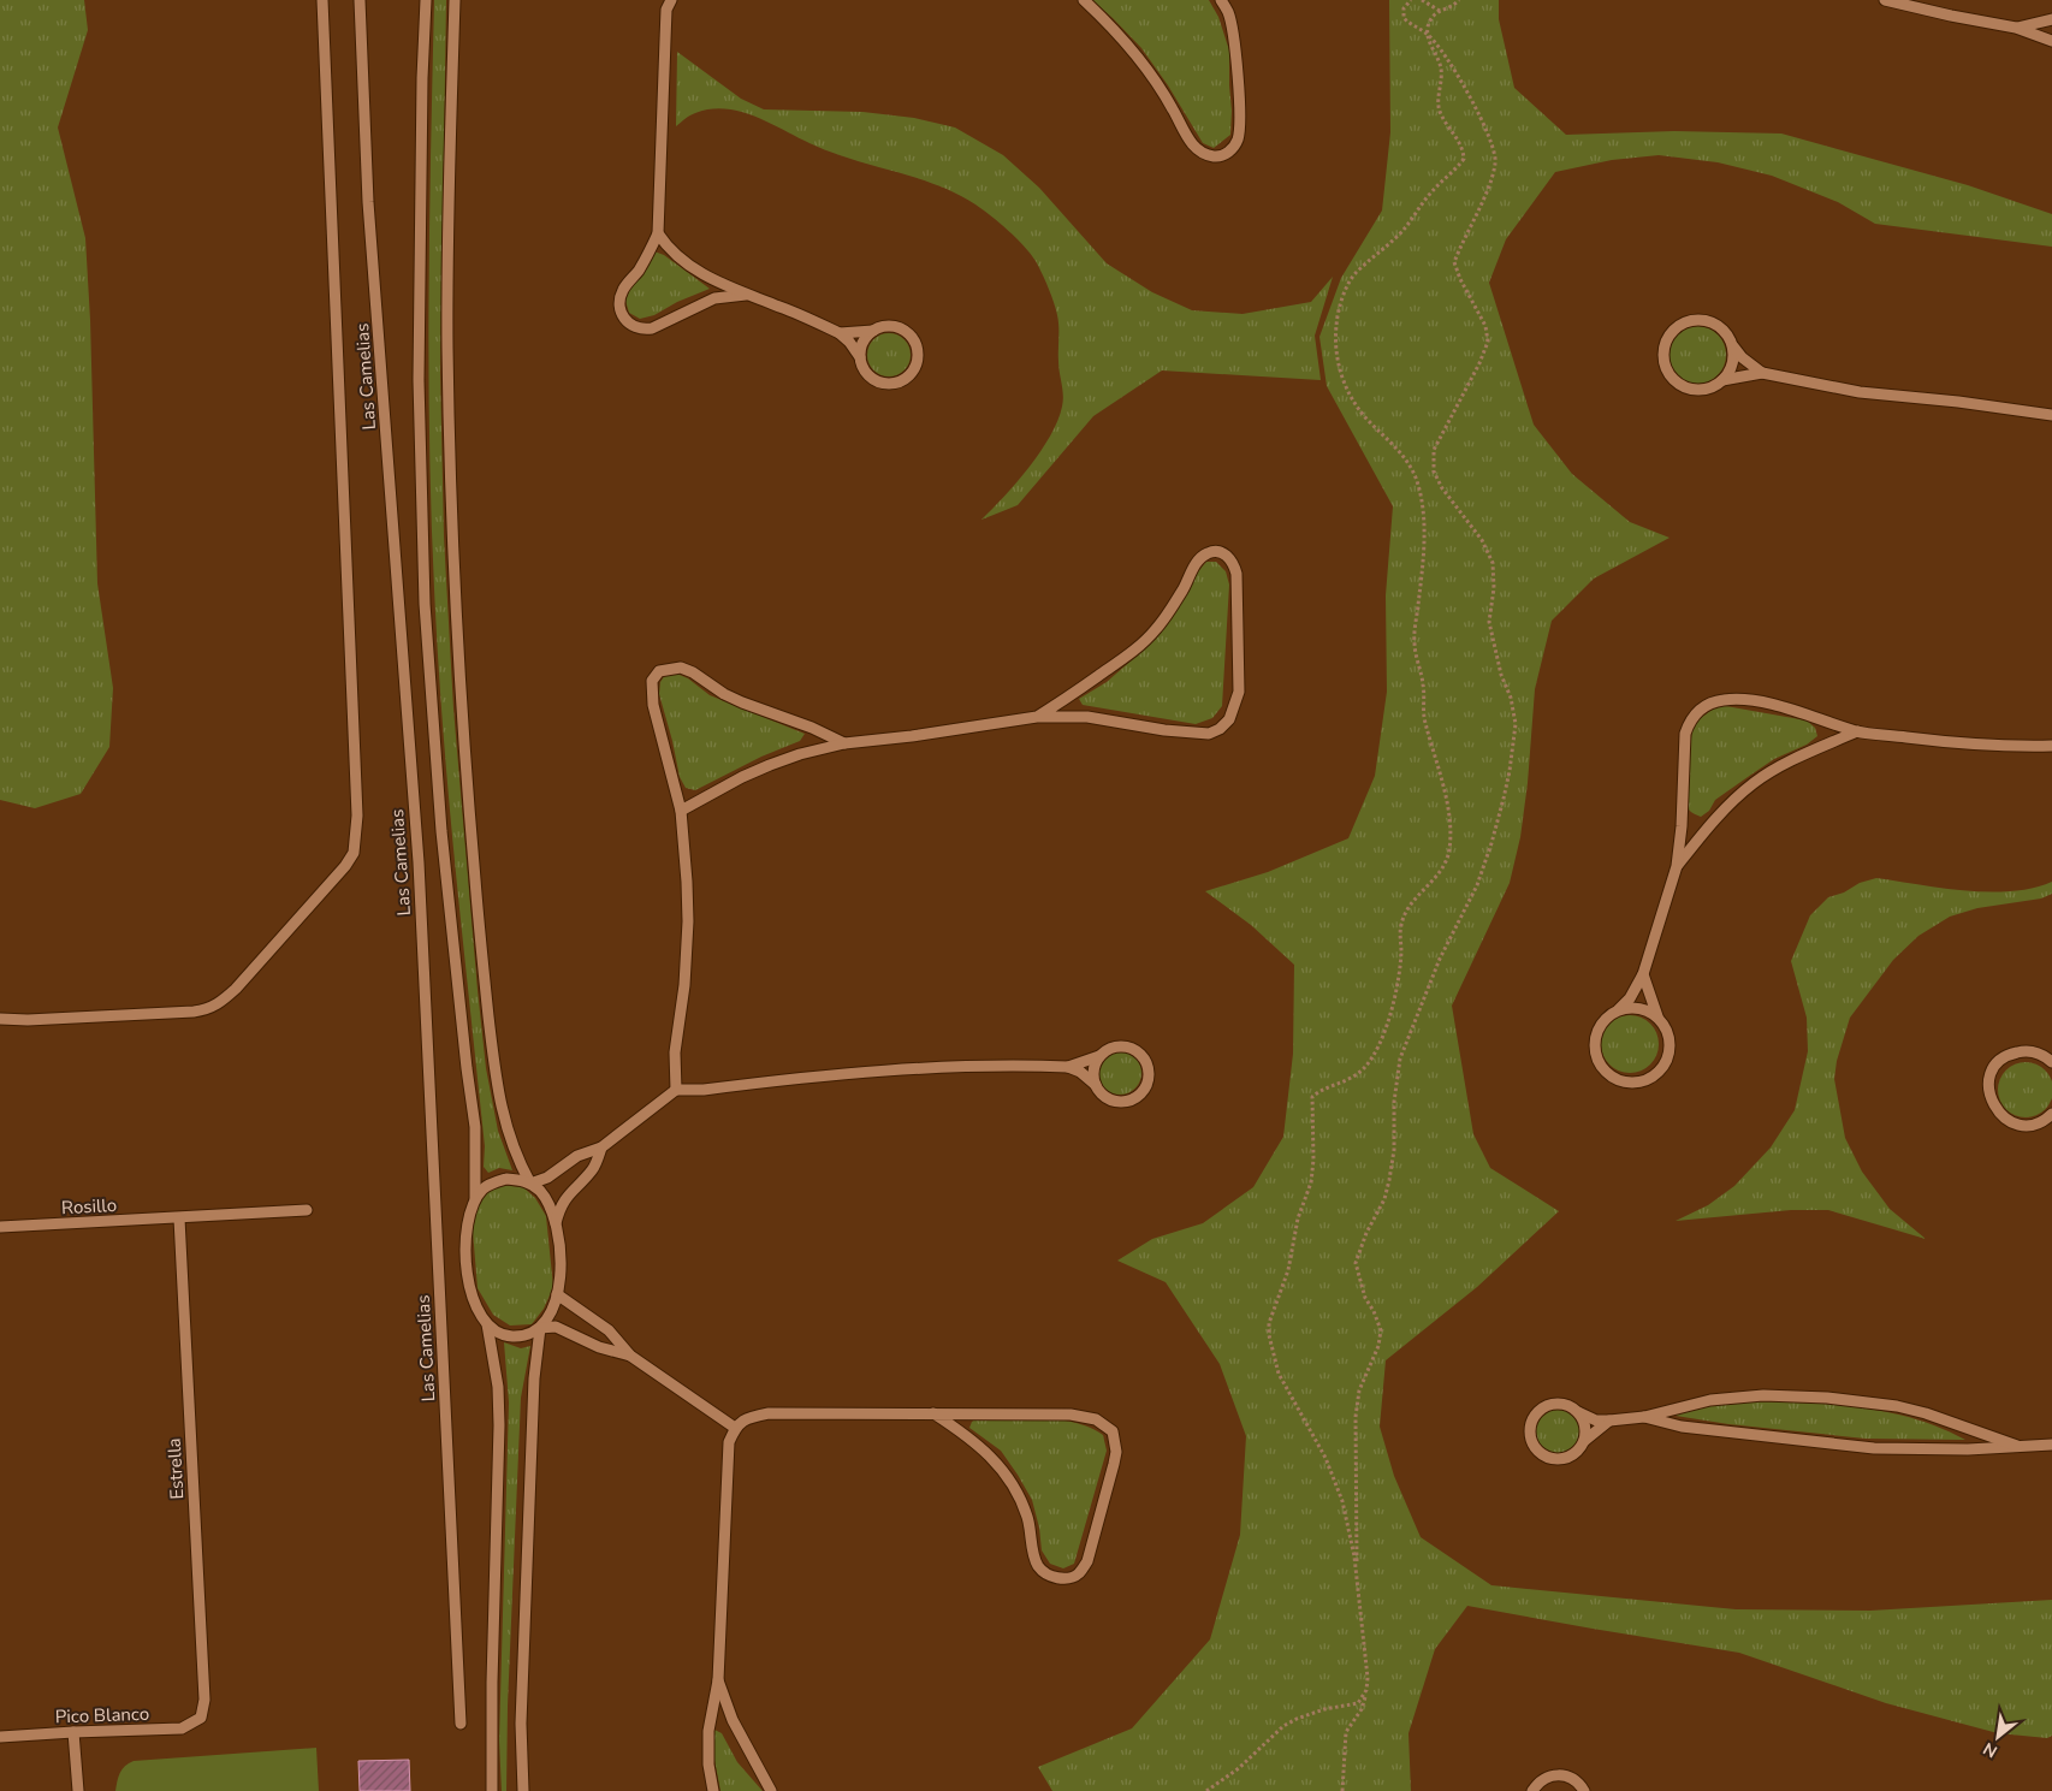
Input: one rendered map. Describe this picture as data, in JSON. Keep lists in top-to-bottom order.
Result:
{
  "streets": {
    "street": [
      "Las Camelias",
      "Rosillo",
      "Estrella",
      "Pico Blanco"
    ]
  },
  "crossings": [
    ["Rosillo", "Estrella"],
    ["Estrella", "Pico Blanco"]
  ],
  "north": "bottom left"
}
